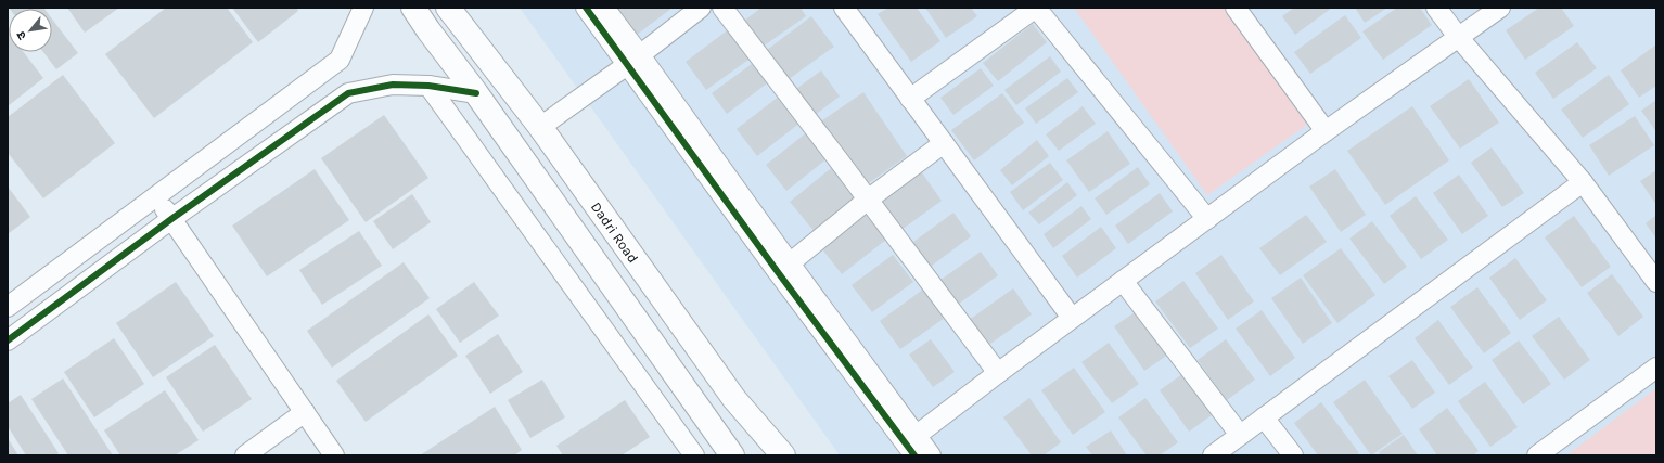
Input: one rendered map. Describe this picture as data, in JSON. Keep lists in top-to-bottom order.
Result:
{
  "streets": {
    "main road": ["Dadri Road"]
  },
  "north": "bottom left"
}
